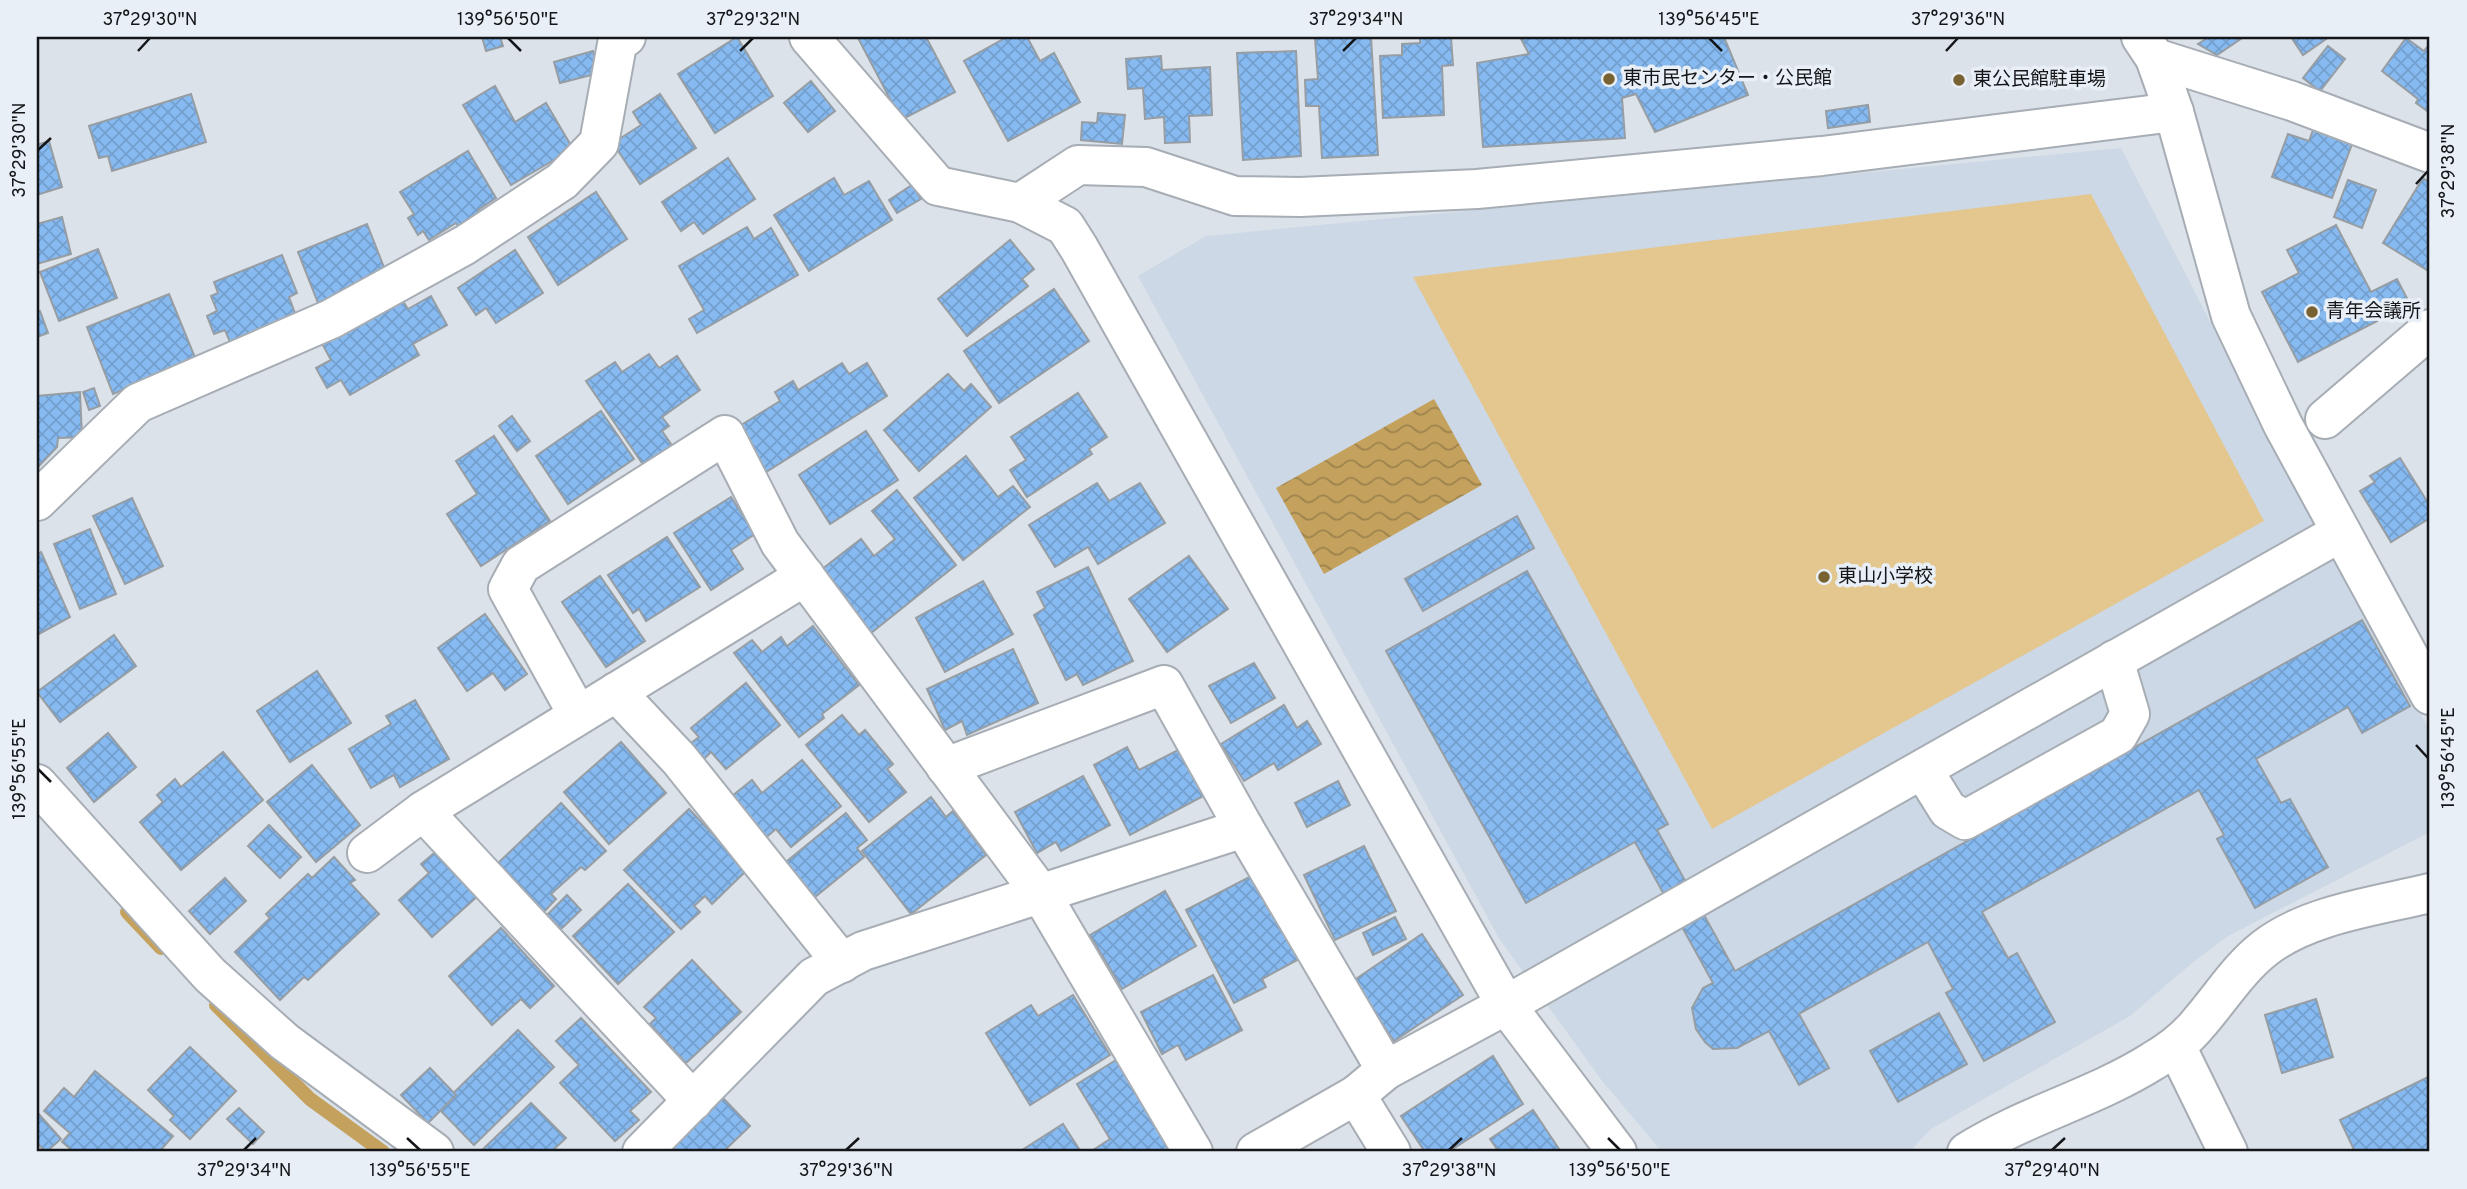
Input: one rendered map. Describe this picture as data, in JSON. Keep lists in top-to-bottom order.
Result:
{
  "places": [
    "東市民センター・公民館",
    "東公民館駐車場",
    "青年会議所",
    "東山小学校"
  ],
  "coordinates": [
    "37°29'30\"N",
    "139°56'50\"E",
    "37°29'32\"N",
    "37°29'34\"N",
    "139°56'45\"E",
    "37°29'36\"N",
    "37°29'38\"N",
    "139°56'55\"E",
    "37°29'40\"N"
  ]
}
